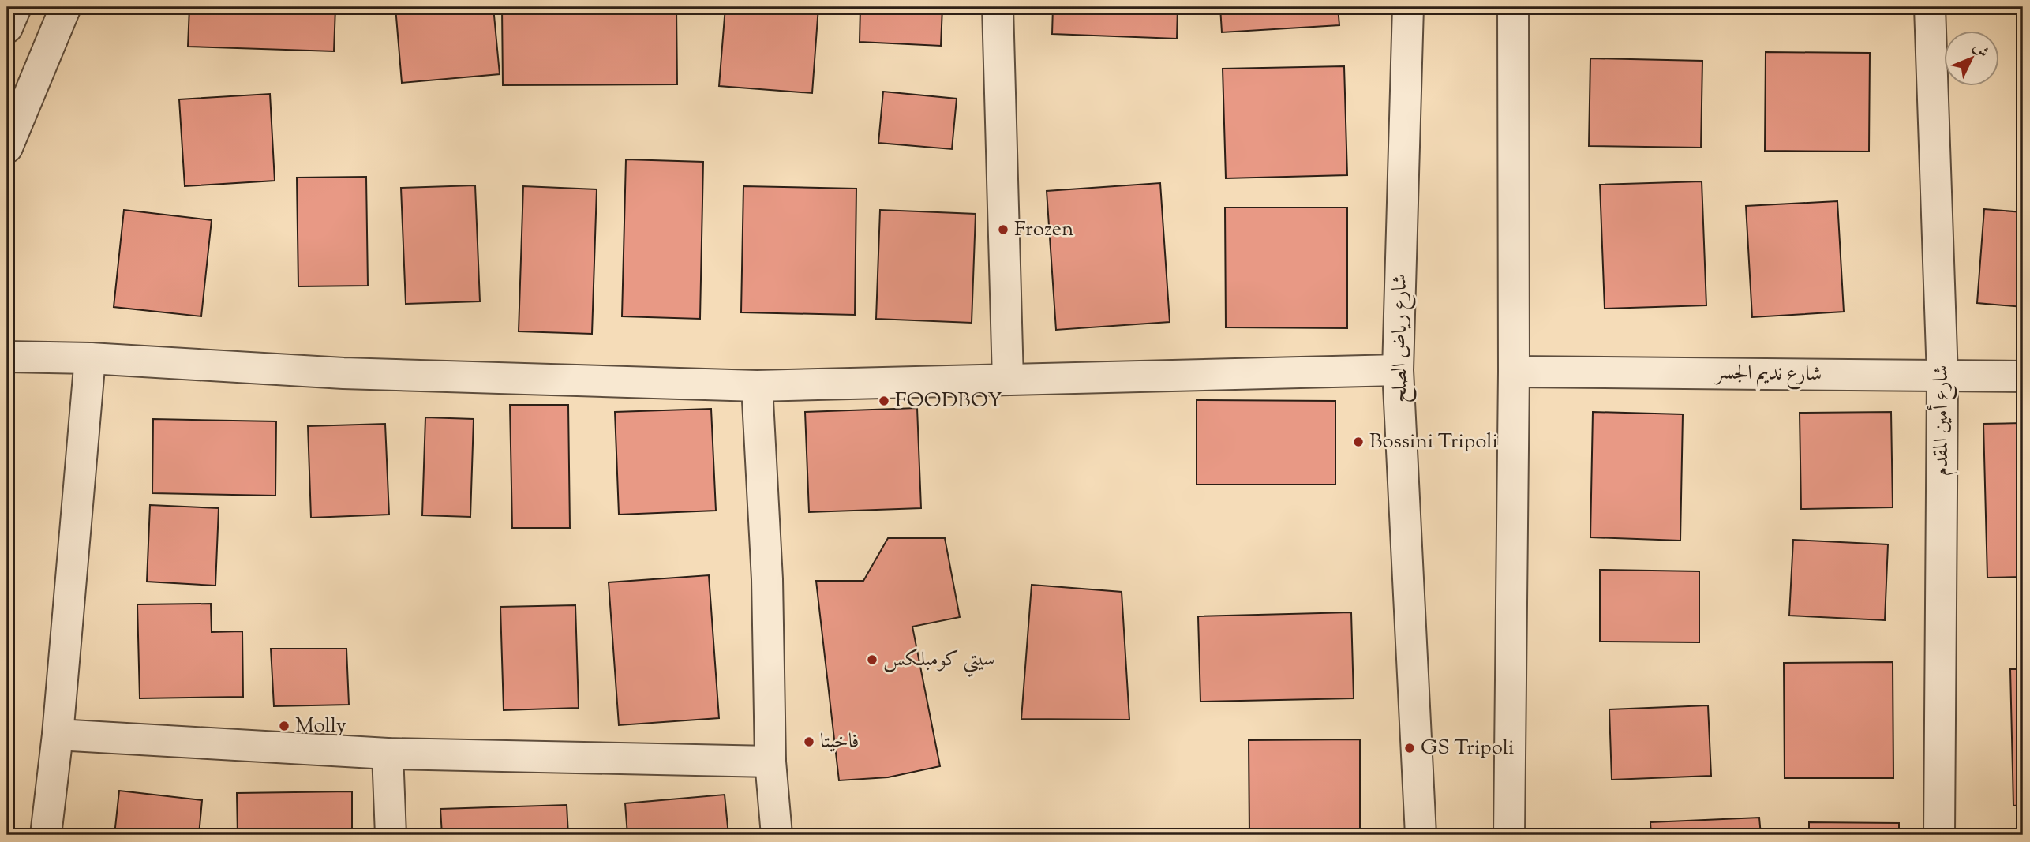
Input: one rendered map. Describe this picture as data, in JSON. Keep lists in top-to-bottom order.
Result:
{
  "streets": {
    "street": ["شارع رياض الصلح", "شارع نديم الجسر", "شارع أمين المقدم"]
  },
  "crossings": [
    ["شارع نديم الجسر", "شارع أمين المقدم"]
  ],
  "places": [
    "Frozen",
    "FOODBOY",
    "Bossini Tripoli",
    "سيتي كومبلكس",
    "Molly",
    "فاخيتا",
    "GS Tripoli"
  ],
  "north": "top right"
}
